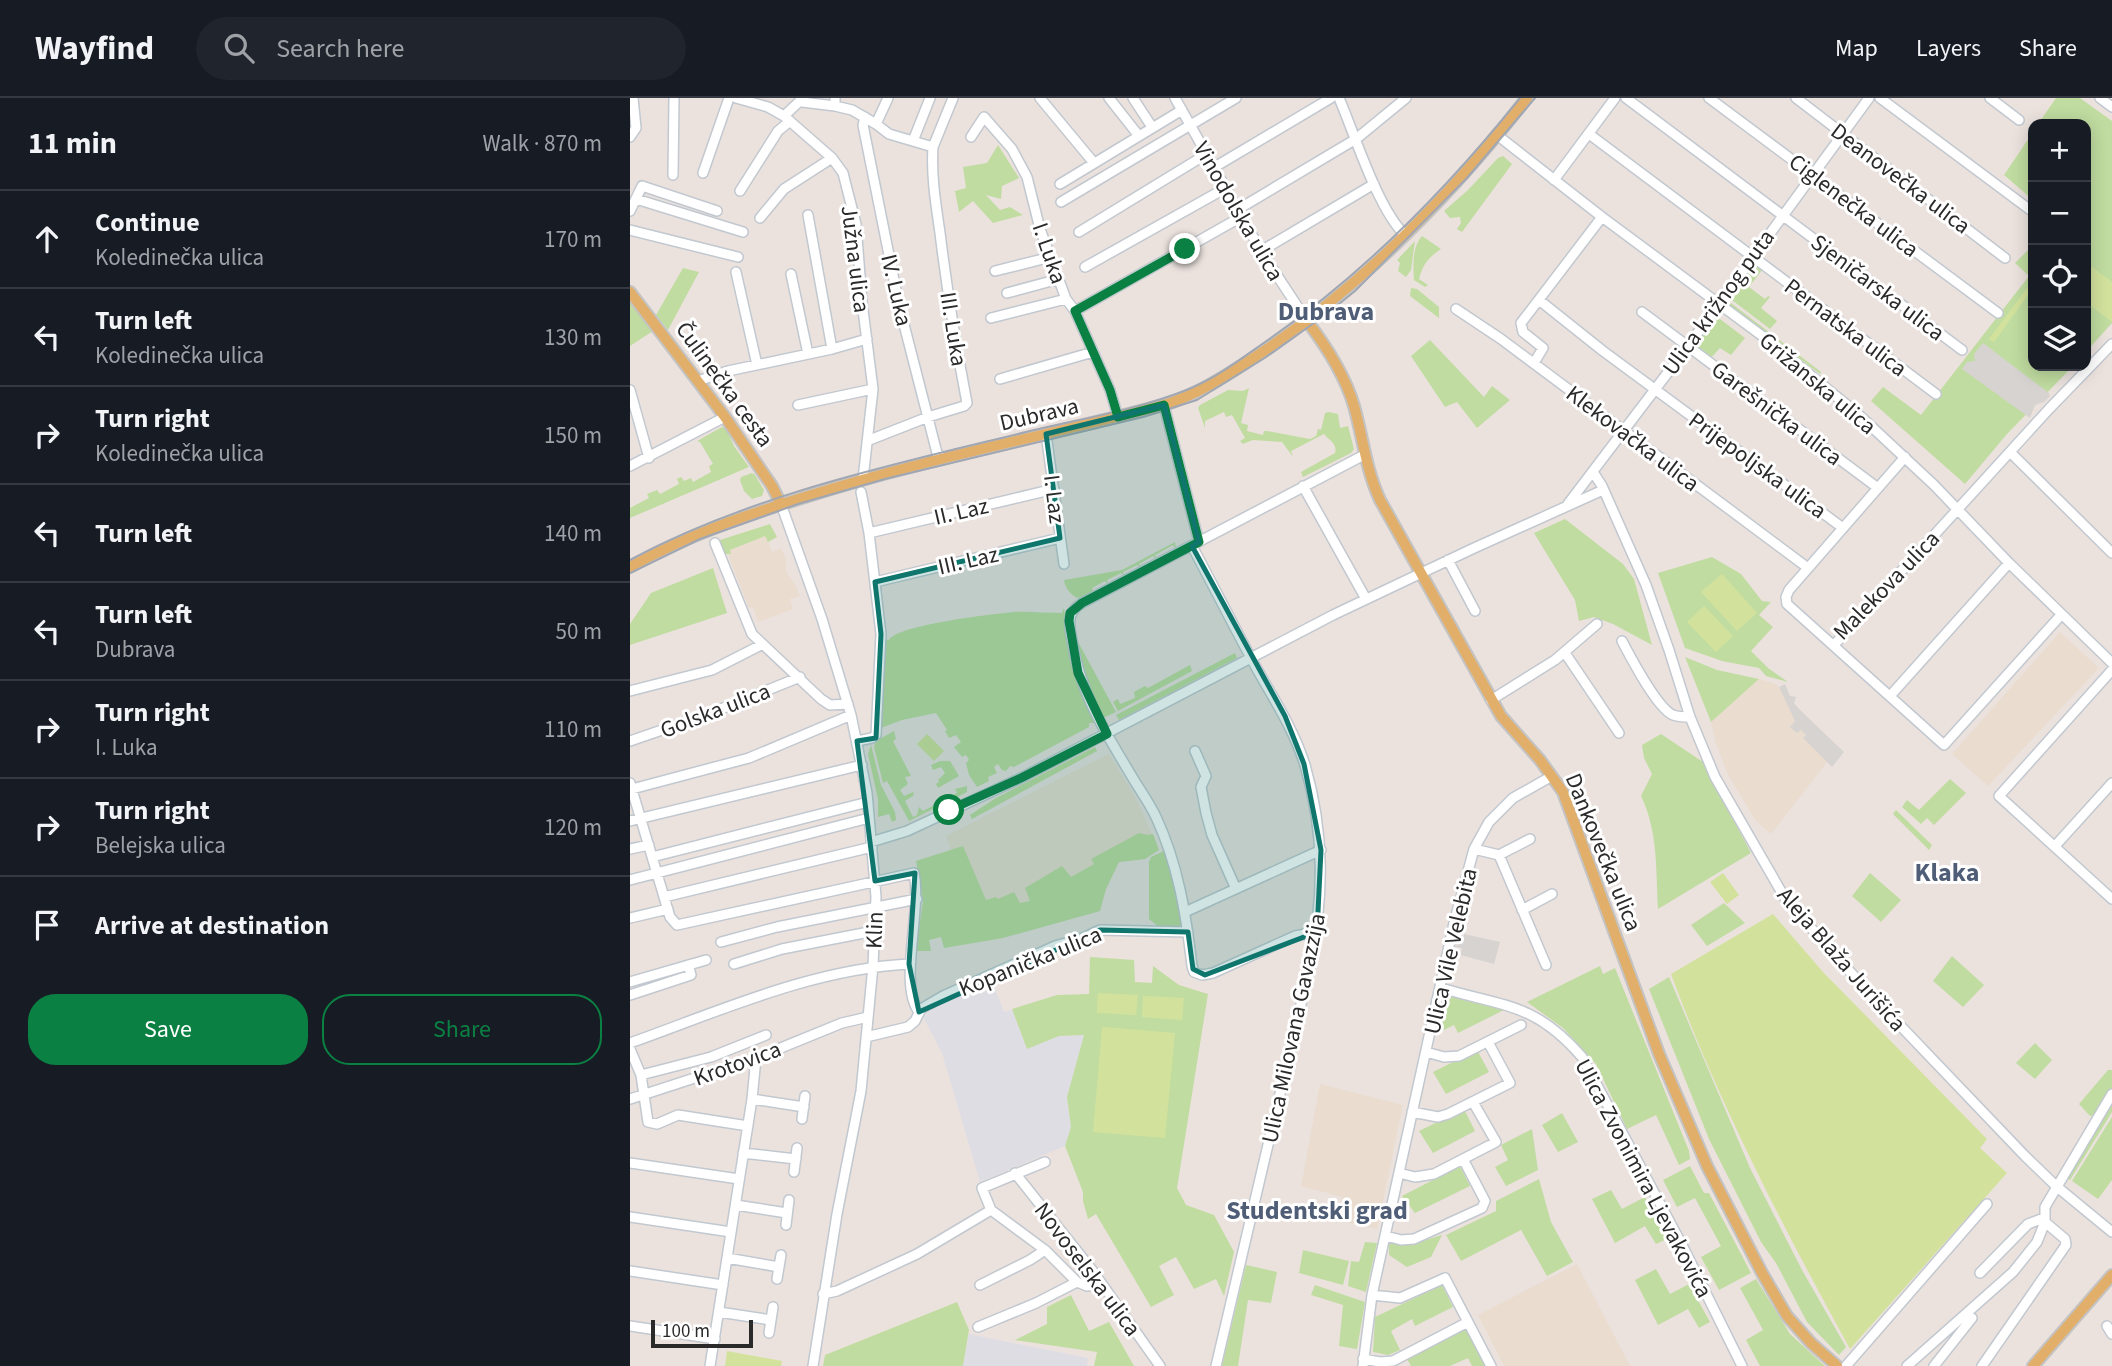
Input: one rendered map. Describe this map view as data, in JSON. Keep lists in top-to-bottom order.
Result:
{
  "streets": {
    "main road": ["Čulinečka cesta", "Dubrava", "Dankovečka ulica"],
    "street": [
      "Deanovečka ulica",
      "Ciglenečka ulica",
      "Vinodolska ulica",
      "I. Luka",
      "Južna ulica",
      "Sjeničarska ulica",
      "IV. Luka",
      "Ulica križnog puta",
      "Pernatska ulica",
      "III. Luka",
      "Grižanska ulica",
      "Garešnička ulica",
      "Klekovačka ulica",
      "Prijepoljska ulica",
      "I. Laz",
      "II. Laz",
      "III. Laz",
      "Malekova ulica",
      "Golska ulica",
      "Klin",
      "Ulica Vile Velebita",
      "Aleja Blaža Jurišića",
      "Kopanička ulica",
      "Ulica Milovana Gavazzija",
      "Krotovica",
      "Ulica Zvonimira Ljevakovića",
      "Novoselska ulica"
    ]
  },
  "crossings": [
    ["Deanovečka ulica", "Ulica križnog puta"],
    ["Ciglenečka ulica", "Ulica križnog puta"],
    ["Vinodolska ulica", "Dubrava"],
    ["Vinodolska ulica", "Dankovečka ulica"],
    ["I. Luka", "Dubrava"],
    ["Južna ulica", "III. Luka"],
    ["Južna ulica", "Dubrava"],
    ["Sjeničarska ulica", "Ulica križnog puta"],
    ["IV. Luka", "III. Luka"],
    ["IV. Luka", "Dubrava"],
    ["Ulica križnog puta", "Pernatska ulica"],
    ["Ulica križnog puta", "Grižanska ulica"],
    ["Ulica križnog puta", "Garešnička ulica"],
    ["Ulica križnog puta", "Klekovačka ulica"],
    ["Ulica križnog puta", "Prijepoljska ulica"],
    ["Ulica križnog puta", "Dankovečka ulica"],
    ["Ulica križnog puta", "Klin"],
    ["Ulica križnog puta", "Aleja Blaža Jurišića"],
    ["Ulica križnog puta", "Ulica Milovana Gavazzija"],
    ["Grižanska ulica", "Dubrava"],
    ["Grižanska ulica", "Malekova ulica"],
    ["Čulinečka cesta", "Dubrava"],
    ["Čulinečka cesta", "Klin"],
    ["Dubrava", "I. Laz"],
    ["Dubrava", "Dankovečka ulica"],
    ["Dubrava", "Klin"],
    ["Dubrava", "Ulica Milovana Gavazzija"],
    ["Klekovačka ulica", "Malekova ulica"],
    ["I. Laz", "II. Laz"],
    ["I. Laz", "III. Laz"],
    ["Dankovečka ulica", "Ulica Vile Velebita"],
    ["Klin", "Kopanička ulica"],
    ["Klin", "Krotovica"],
    ["Ulica Vile Velebita", "Ulica Zvonimira Ljevakovića"]
  ],
  "districts": ["Dubrava", "Klaka", "Studentski grad"],
  "scale_bar": "100 m",
  "page": {
    "header": "Wayfind",
    "search": "Search here",
    "nav": ["Map", "Layers", "Share"],
    "heading": ["11 min", "Walk · 870 m"],
    "map_buttons": ["+", "−"],
    "list": [
      ["Continue", "Koledinečka ulica", "170 m"],
      ["Turn left", "Koledinečka ulica", "130 m"],
      ["Turn right", "Koledinečka ulica", "150 m"],
      ["Turn left", "140 m"],
      ["Turn left", "Dubrava", "50 m"],
      ["Turn right", "I. Luka", "110 m"],
      ["Turn right", "Belejska ulica", "120 m"],
      "Arrive at destination"
    ],
    "buttons": ["Save", "Share"],
    "scale": "100 m"
  }
}
